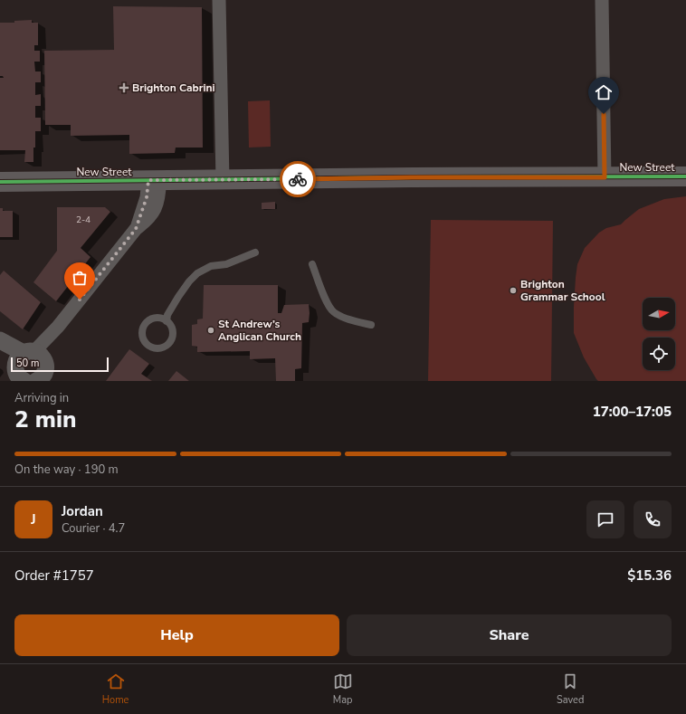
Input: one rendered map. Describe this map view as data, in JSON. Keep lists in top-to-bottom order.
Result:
{
  "streets": {
    "main road": ["New Street"]
  },
  "places": {
    "health": ["Brighton Cabrini"],
    "other": ["Brighton Grammar School", "St Andrew’s Anglican Church"]
  },
  "house_numbers": ["2-4"],
  "scale_bar": "50 m",
  "north": "right",
  "page": {
    "scale": "50 m",
    "heading": ["2 min", "Arriving in", "17:00–17:05"],
    "panel": [
      "Jordan",
      "Courier · 4.7",
      "Order #1757",
      "$15.36"
    ],
    "bar": "On the way · 190 m",
    "round": "J",
    "buttons": ["Help", "Share"],
    "tabs": ["Home", "Map", "Saved"]
  }
}
